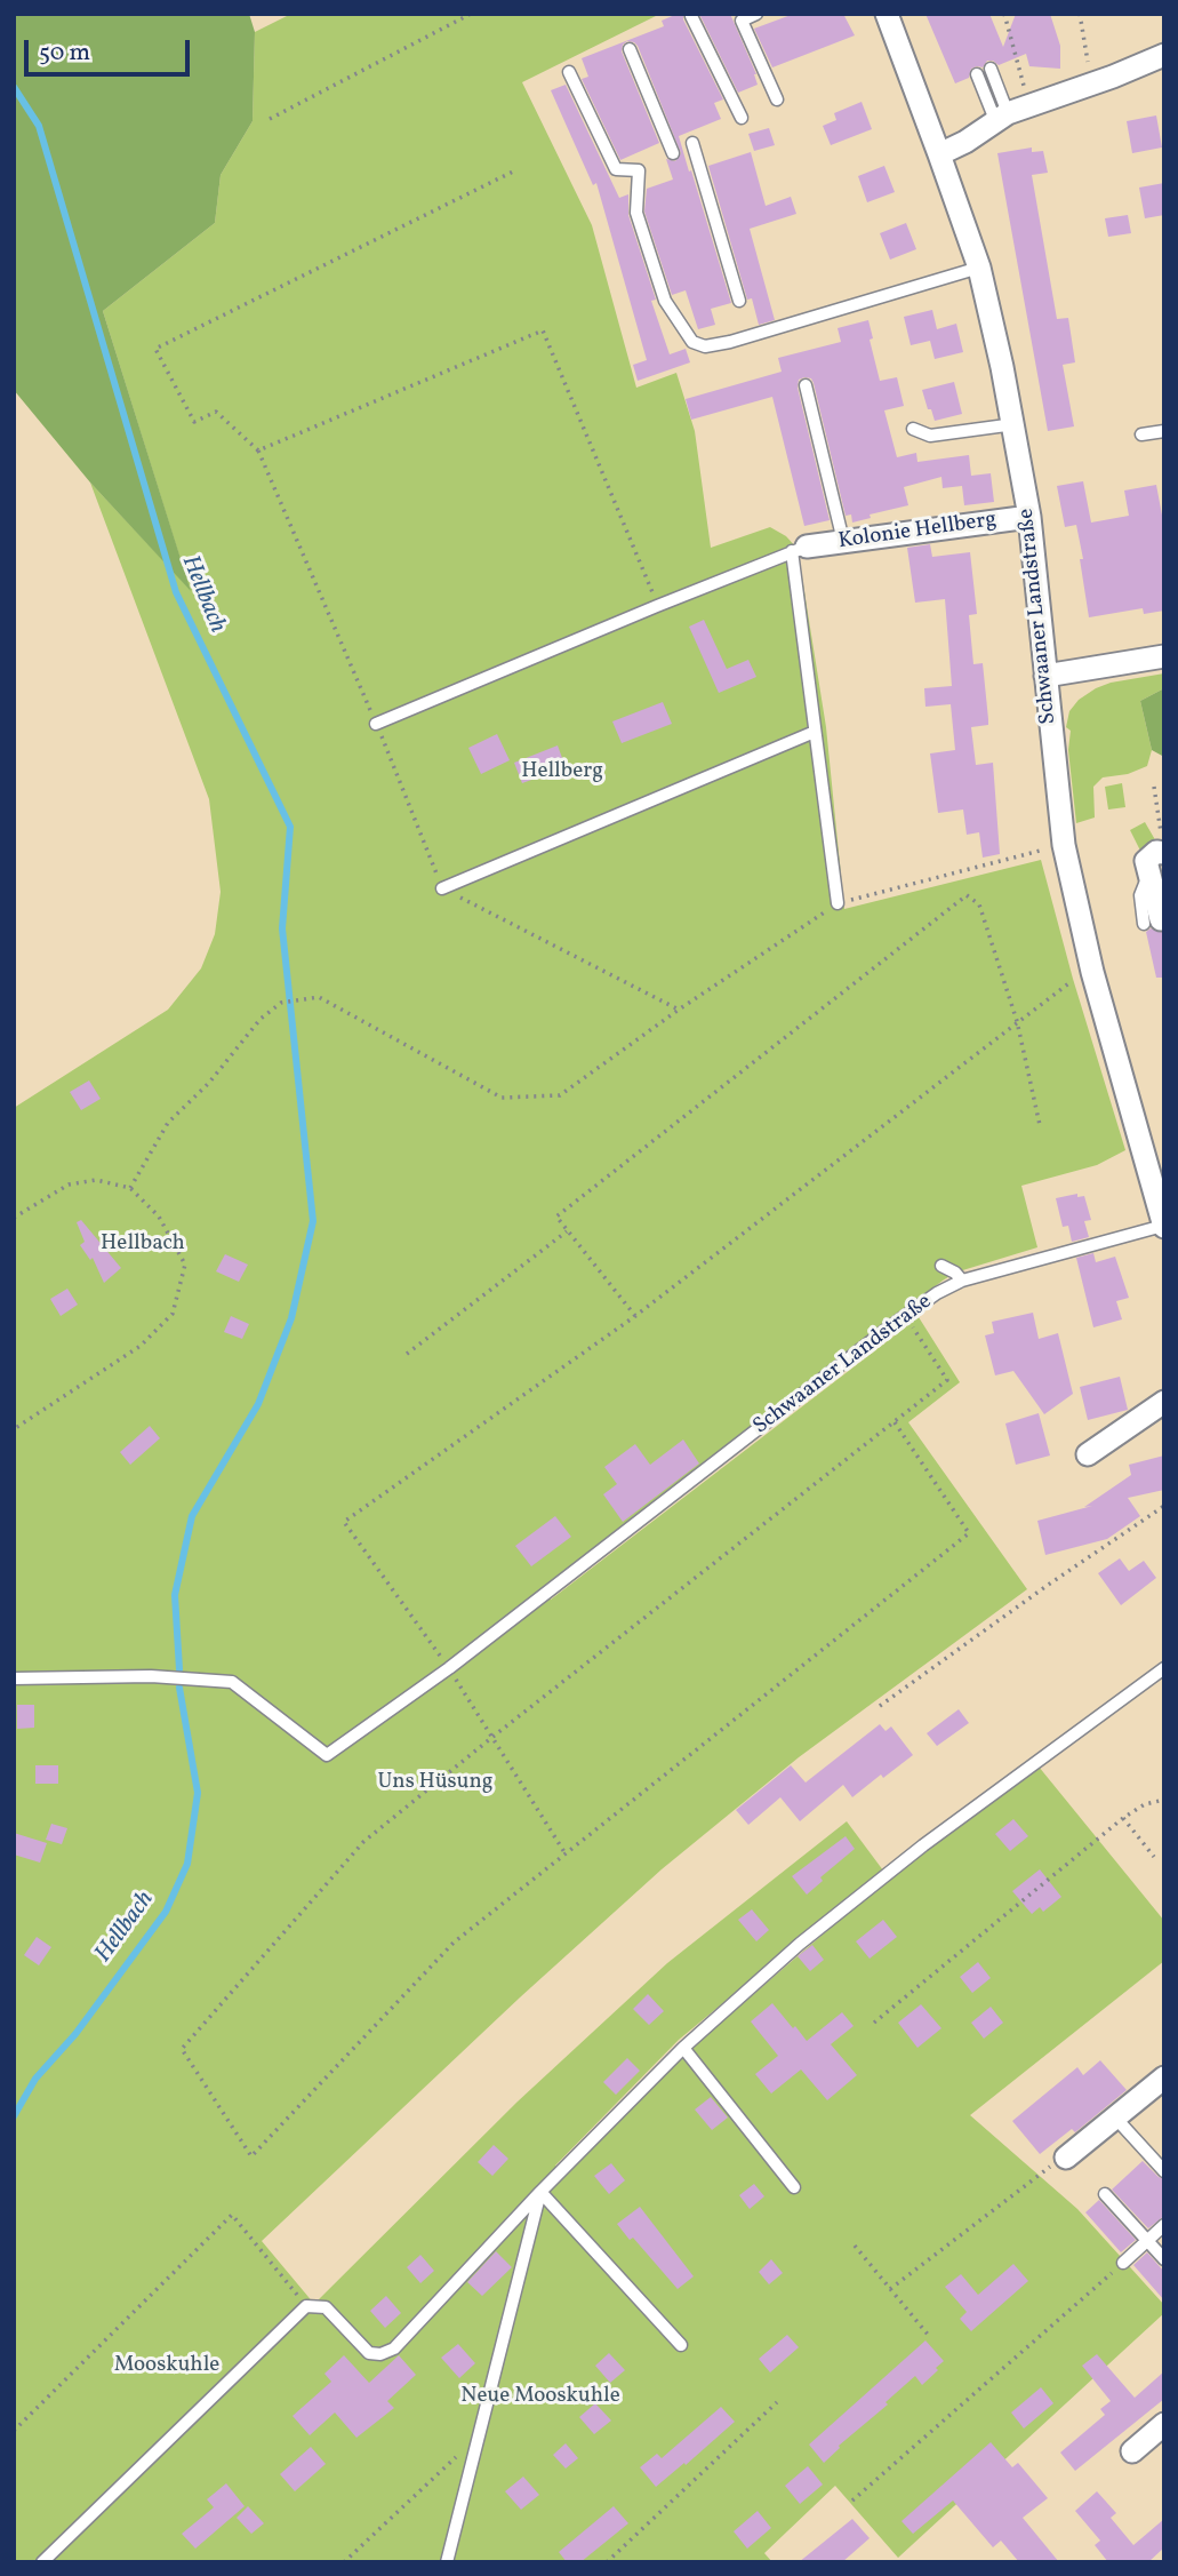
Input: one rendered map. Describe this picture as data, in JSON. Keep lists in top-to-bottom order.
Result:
{
  "streets": {
    "street": ["Kolonie Hellberg", "Schwaaner Landstraße"]
  },
  "crossings": [
    ["Kolonie Hellberg", "Schwaaner Landstraße"]
  ],
  "water": ["Hellbach"],
  "parks": [
    "Hellberg",
    "Hellbach",
    "Uns Hüsung",
    "Mooskuhle",
    "Neue Mooskuhle"
  ],
  "scale_bar": "50 m"
}
